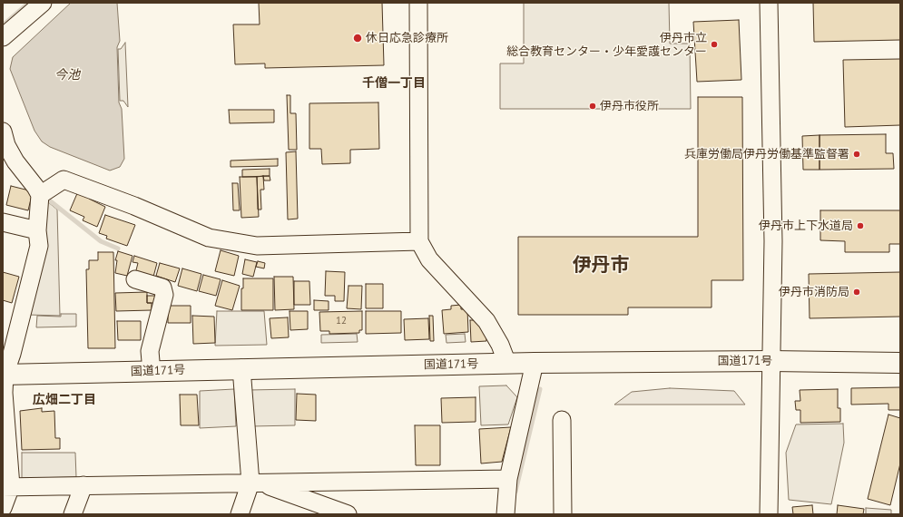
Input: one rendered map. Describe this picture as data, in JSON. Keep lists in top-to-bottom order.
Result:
{
  "streets": {
    "highway": ["国道171号"]
  },
  "districts": ["千僧一丁目", "伊丹市", "広畑二丁目"],
  "water": ["今池"],
  "places": [
    "休日応急診療所",
    "伊丹市立 総合教育センター・少年愛護センター",
    "伊丹市役所",
    "兵庫労働局伊丹労働基準監督署",
    "伊丹市上下水道局",
    "伊丹市消防局"
  ],
  "house_numbers": ["12"]
}
